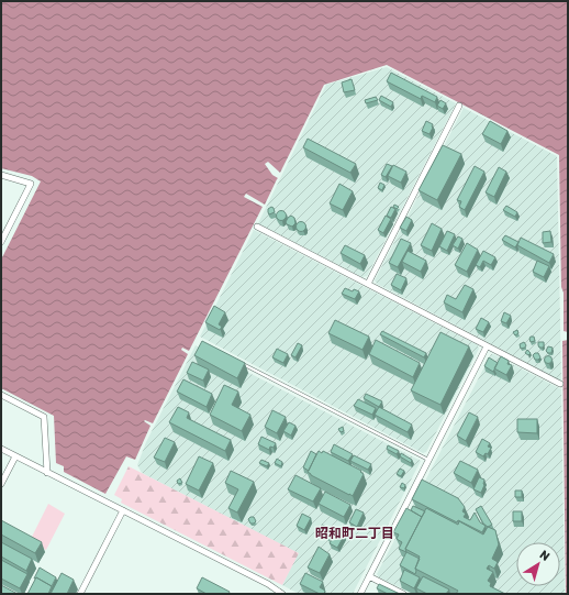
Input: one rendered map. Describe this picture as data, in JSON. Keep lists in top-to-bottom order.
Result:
{
  "districts": ["昭和町二丁目"],
  "north": "top right"
}
